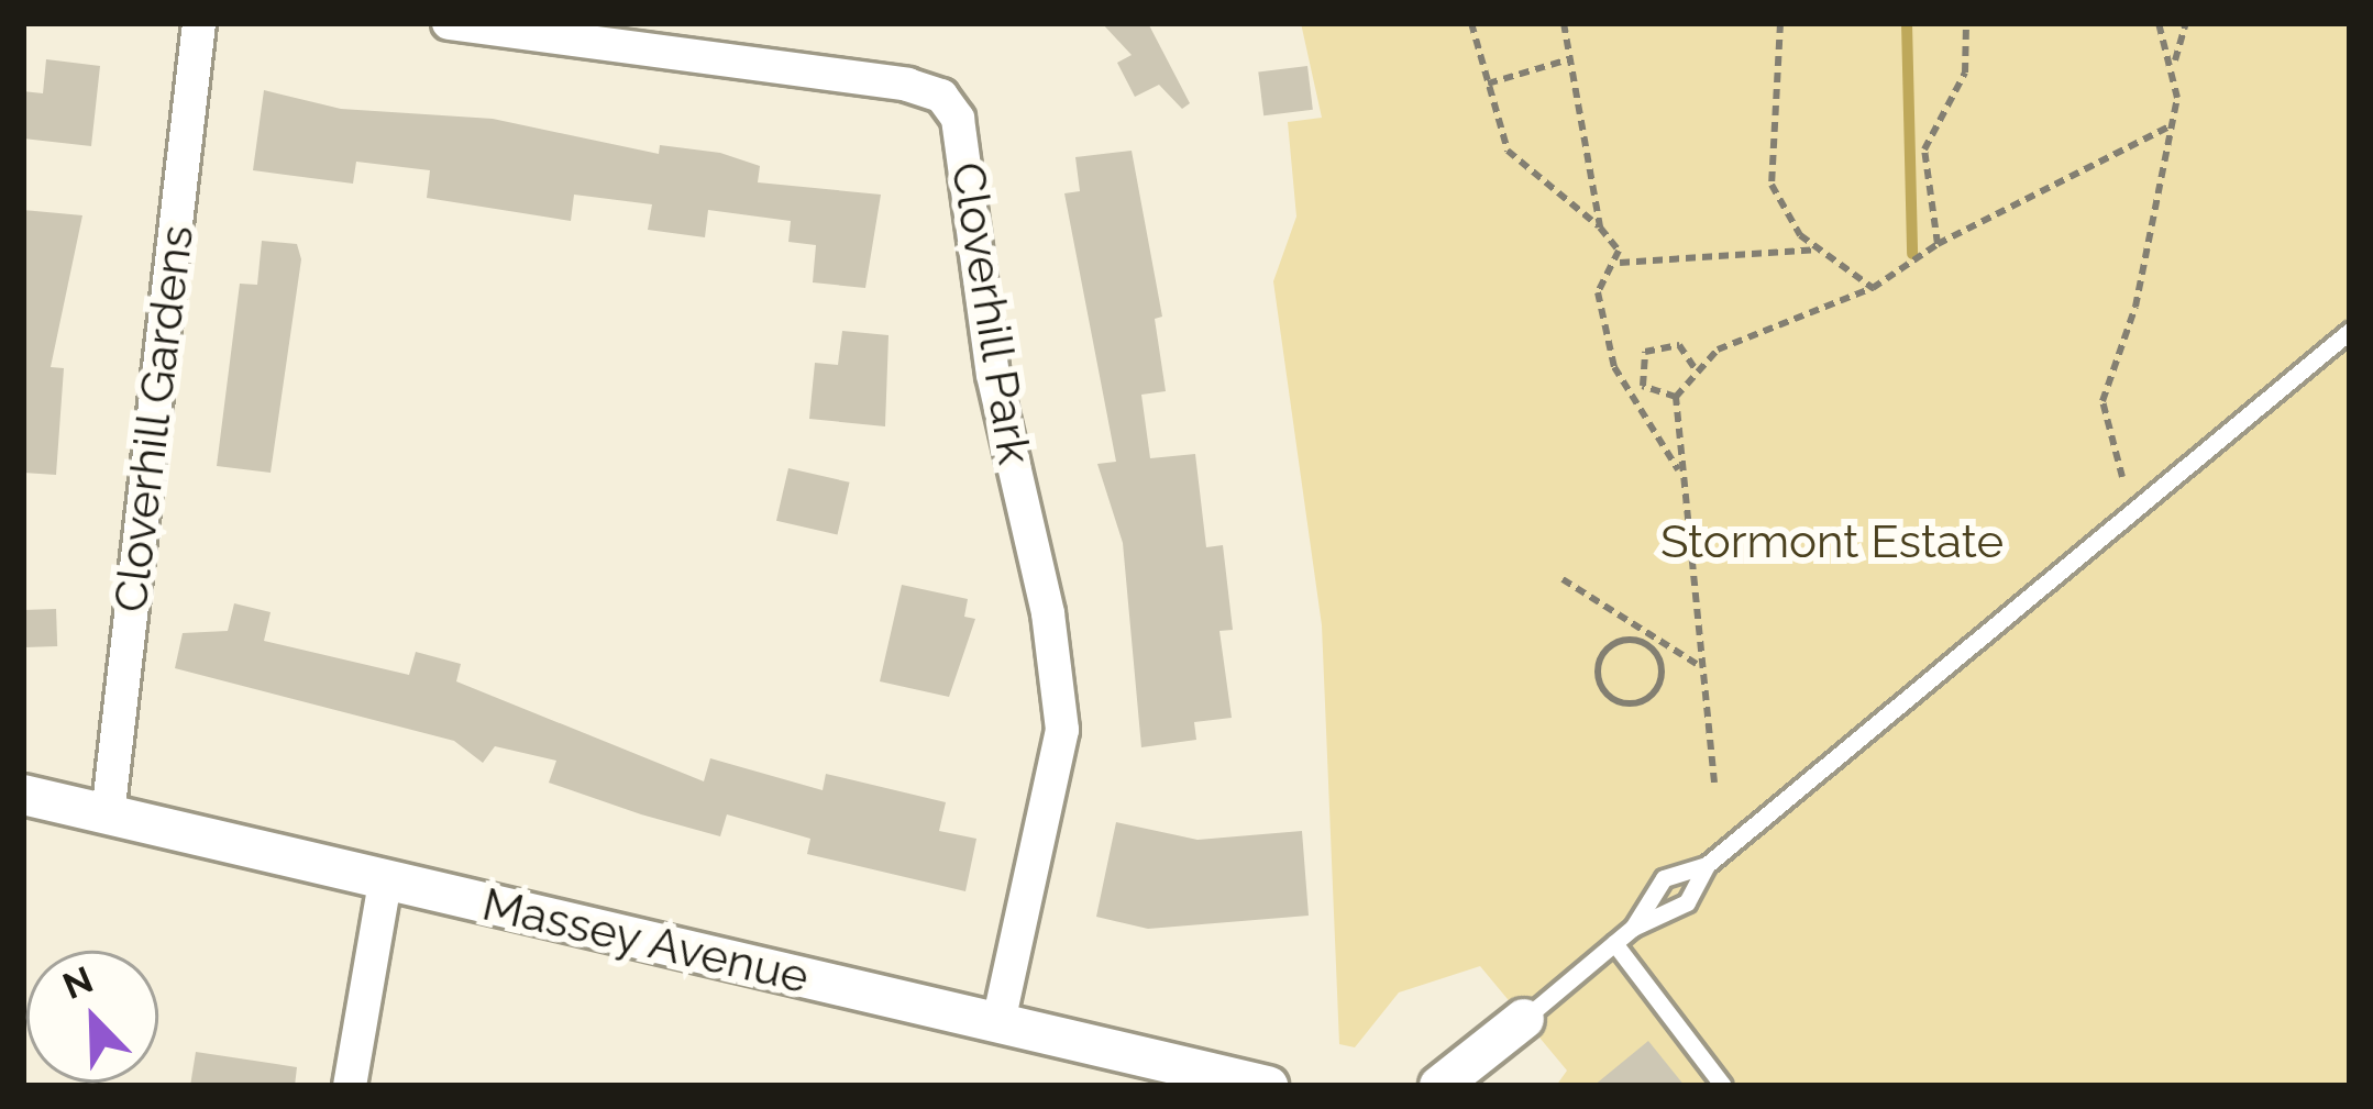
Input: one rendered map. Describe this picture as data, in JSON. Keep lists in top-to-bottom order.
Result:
{
  "streets": {
    "street": ["Cloverhill Park", "Cloverhill Gardens", "Massey Avenue"]
  },
  "crossings": [
    ["Cloverhill Park", "Massey Avenue"],
    ["Cloverhill Gardens", "Massey Avenue"]
  ],
  "parks": ["Stormont Estate"],
  "north": "top left"
}
